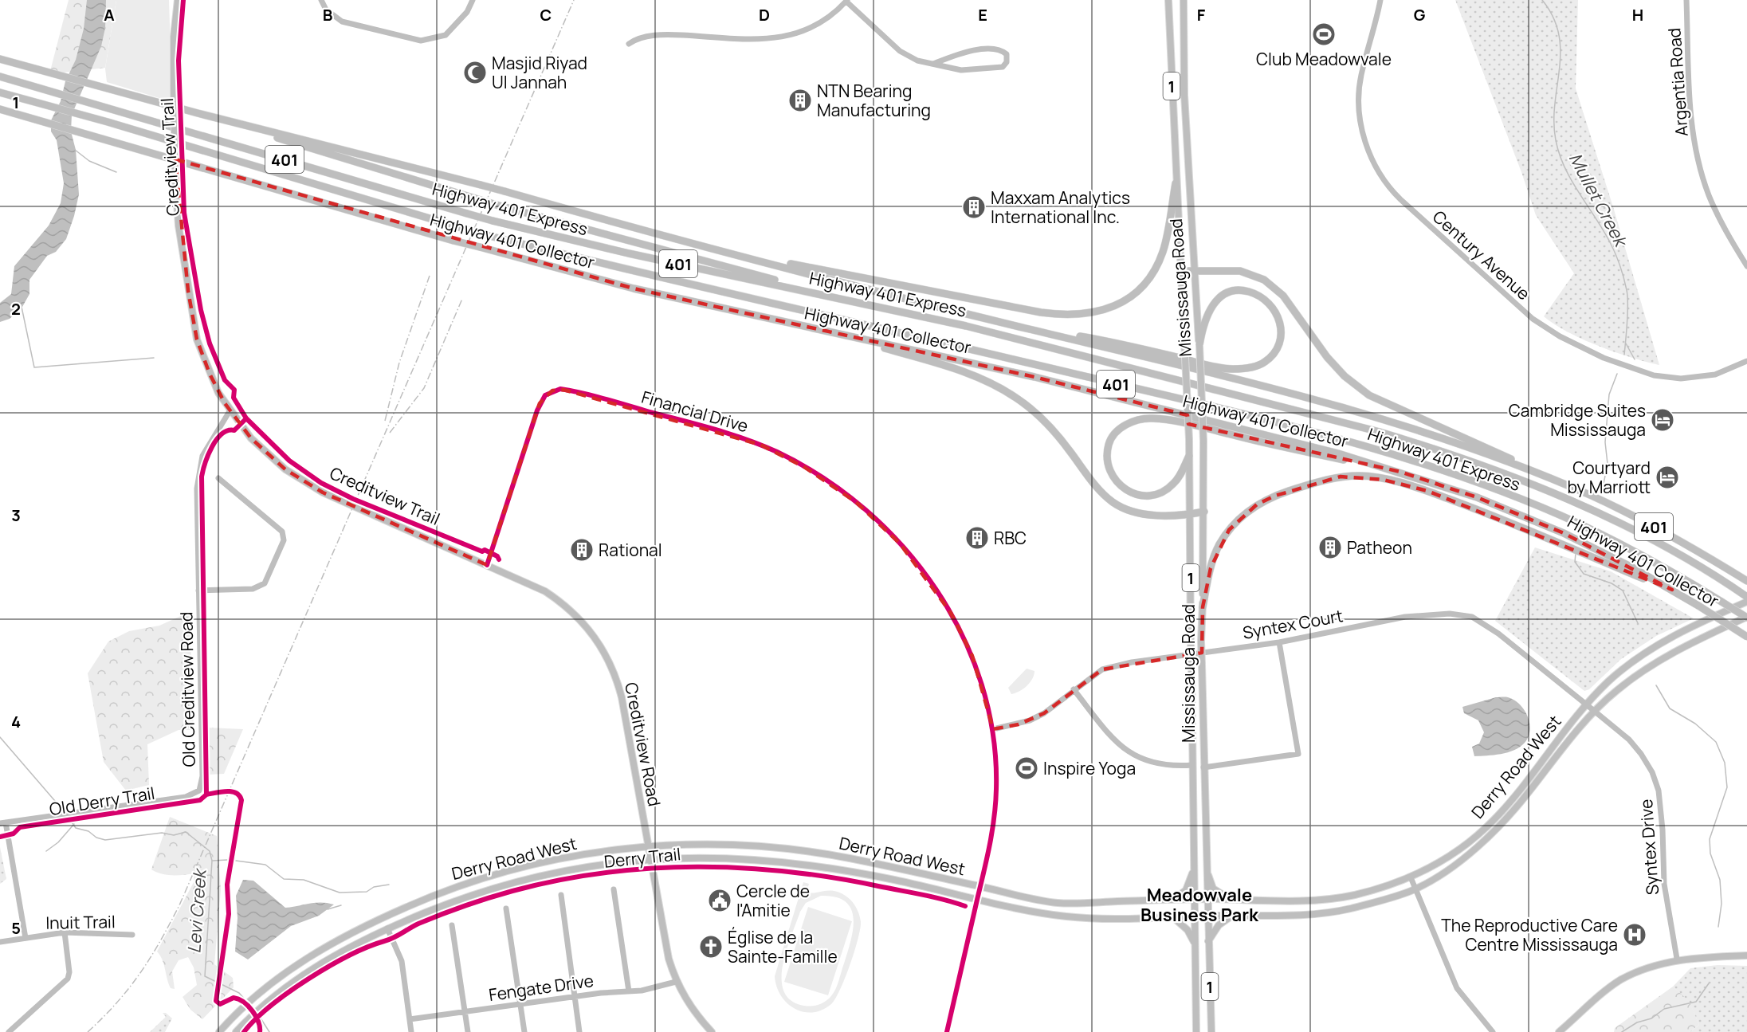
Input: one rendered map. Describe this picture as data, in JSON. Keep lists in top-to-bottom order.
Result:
{
  "streets": {
    "highway": ["401", "Highway 401 Express", "Highway 401 Collector"],
    "main road": [
      "1",
      "Mississauga Road",
      "Creditview Road",
      "Derry Road West"
    ],
    "street": [
      "Argentia Road",
      "Century Avenue",
      "Financial Drive",
      "Syntex Court",
      "Old Creditview Road",
      "Syntex Drive",
      "Inuit Trail",
      "Fengate Drive"
    ],
    "cycle path": ["Creditview Trail", "Old Derry Trail", "Derry Trail"]
  },
  "crossings": [
    ["Highway 401 Express", "Derry Road West"],
    ["Mississauga Road", "Derry Road West"],
    ["Financial Drive", "Syntex Court"],
    ["Financial Drive", "Creditview Road"],
    ["Financial Drive", "Derry Road West"],
    ["Syntex Court", "Derry Road West"],
    ["Syntex Court", "Syntex Drive"],
    ["Old Creditview Road", "Creditview Road"],
    ["Creditview Road", "Derry Road West"],
    ["Creditview Road", "Fengate Drive"],
    ["Derry Road West", "Syntex Drive"]
  ],
  "districts": ["Meadowvale Business Park"],
  "water": ["Mullet Creek", "Levi Creek"],
  "places": {
    "sports": ["Club Meadowvale", "Inspire Yoga"],
    "mosque": ["Masjid Riyad Ul Jannah"],
    "building": [
      "NTN Bearing Manufacturing",
      "Maxxam Analytics International Inc.",
      "RBC",
      "Patheon",
      "Rational"
    ],
    "hotel": ["Cambridge Suites Mississauga", "Courtyard by Marriott"],
    "public building": ["Cercle de l'Amitie"],
    "hospital": ["The Reproductive Care Centre Mississauga"],
    "church": ["Église de la Sainte-Famille"]
  },
  "grid": {
    "columns": [
      "A",
      "B",
      "C",
      "D",
      "E",
      "F",
      "G",
      "H"
    ],
    "rows": [
      "1",
      "2",
      "3",
      "4",
      "5"
    ]
  }
}
